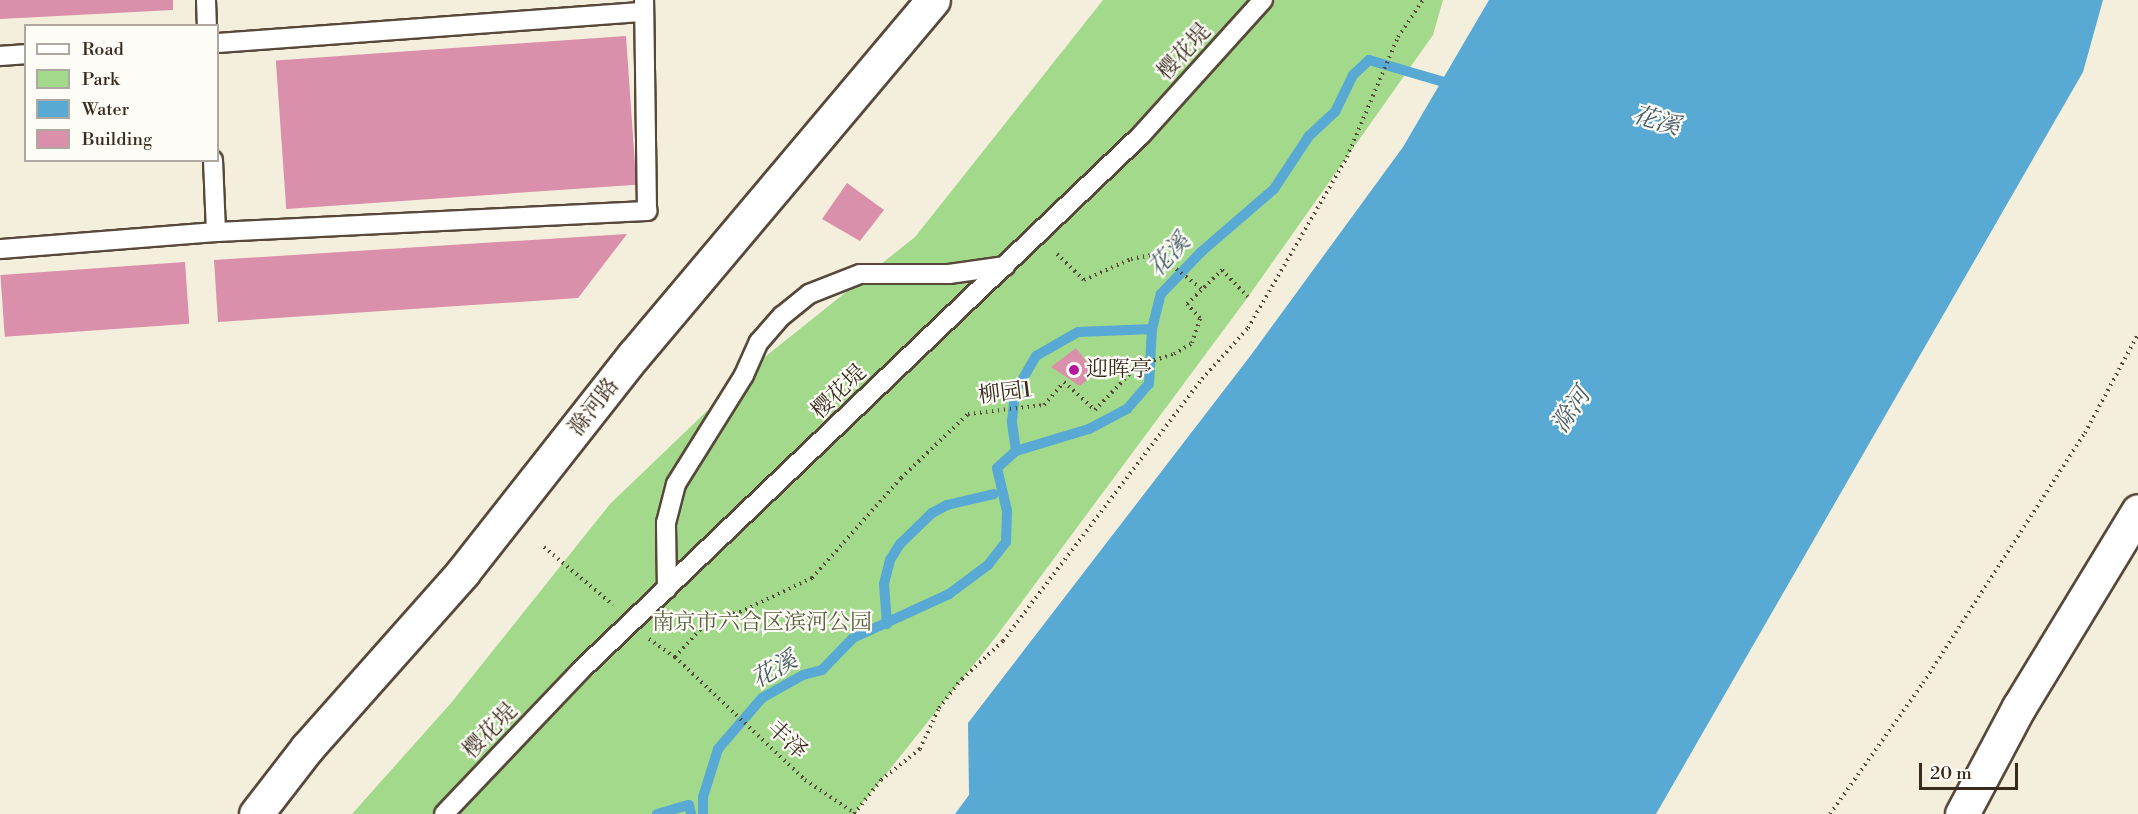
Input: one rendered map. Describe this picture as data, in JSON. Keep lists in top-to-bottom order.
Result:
{
  "streets": {
    "street": ["滁河路"],
    "lane": ["樱花堤"],
    "path": ["柳园1", "丰泽"]
  },
  "water": ["花溪", "滁河"],
  "parks": ["南京市六合区滨河公园"],
  "places": ["迎晖亭"],
  "legend": [
    "Road",
    "Park",
    "Water",
    "Building"
  ],
  "scale_bar": "20 m"
}
